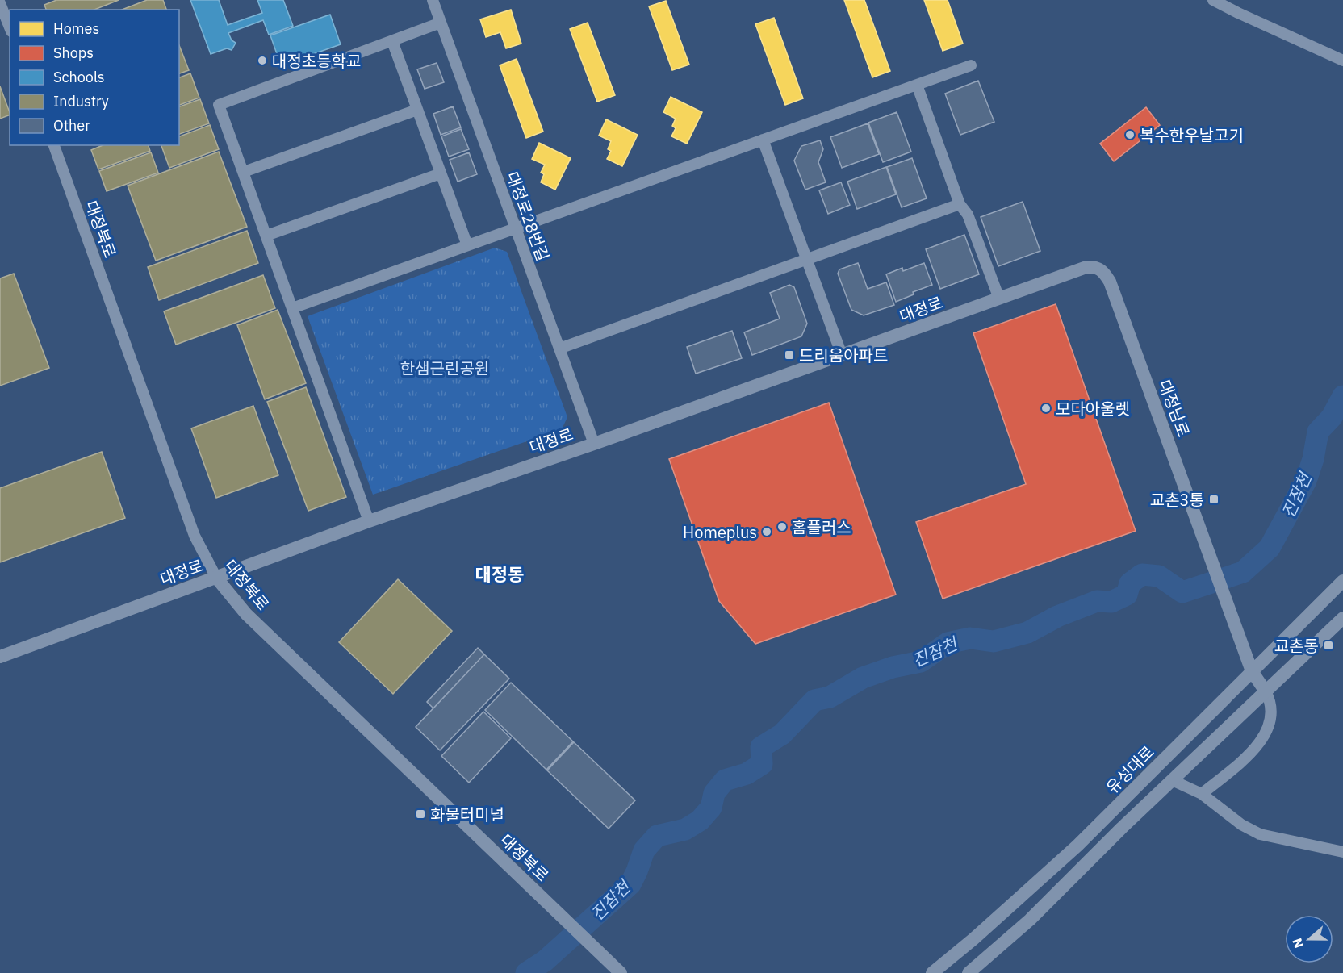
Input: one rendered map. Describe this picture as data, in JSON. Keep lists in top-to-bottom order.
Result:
{
  "streets": {
    "street": [
      "대정로28번길",
      "대정북로",
      "대정로",
      "대정남로",
      "유성대로"
    ]
  },
  "crossings": [
    ["대정로28번길", "대정로"],
    ["대정북로", "대정로"],
    ["대정로", "대정남로"],
    ["대정남로", "유성대로"]
  ],
  "districts": ["대정동"],
  "water": ["진잠천"],
  "parks": ["한샘근린공원"],
  "places": {
    "other": [
      "대정초등학교",
      "복수한우날고기",
      "모다아울렛",
      "홈플러스",
      "Homeplus"
    ],
    "transit": [
      "드리움아파트",
      "교촌3통",
      "교촌동",
      "화물터미널"
    ]
  },
  "legend": [
    "Homes",
    "Shops",
    "Schools",
    "Industry",
    "Other"
  ],
  "north": "left"
}
